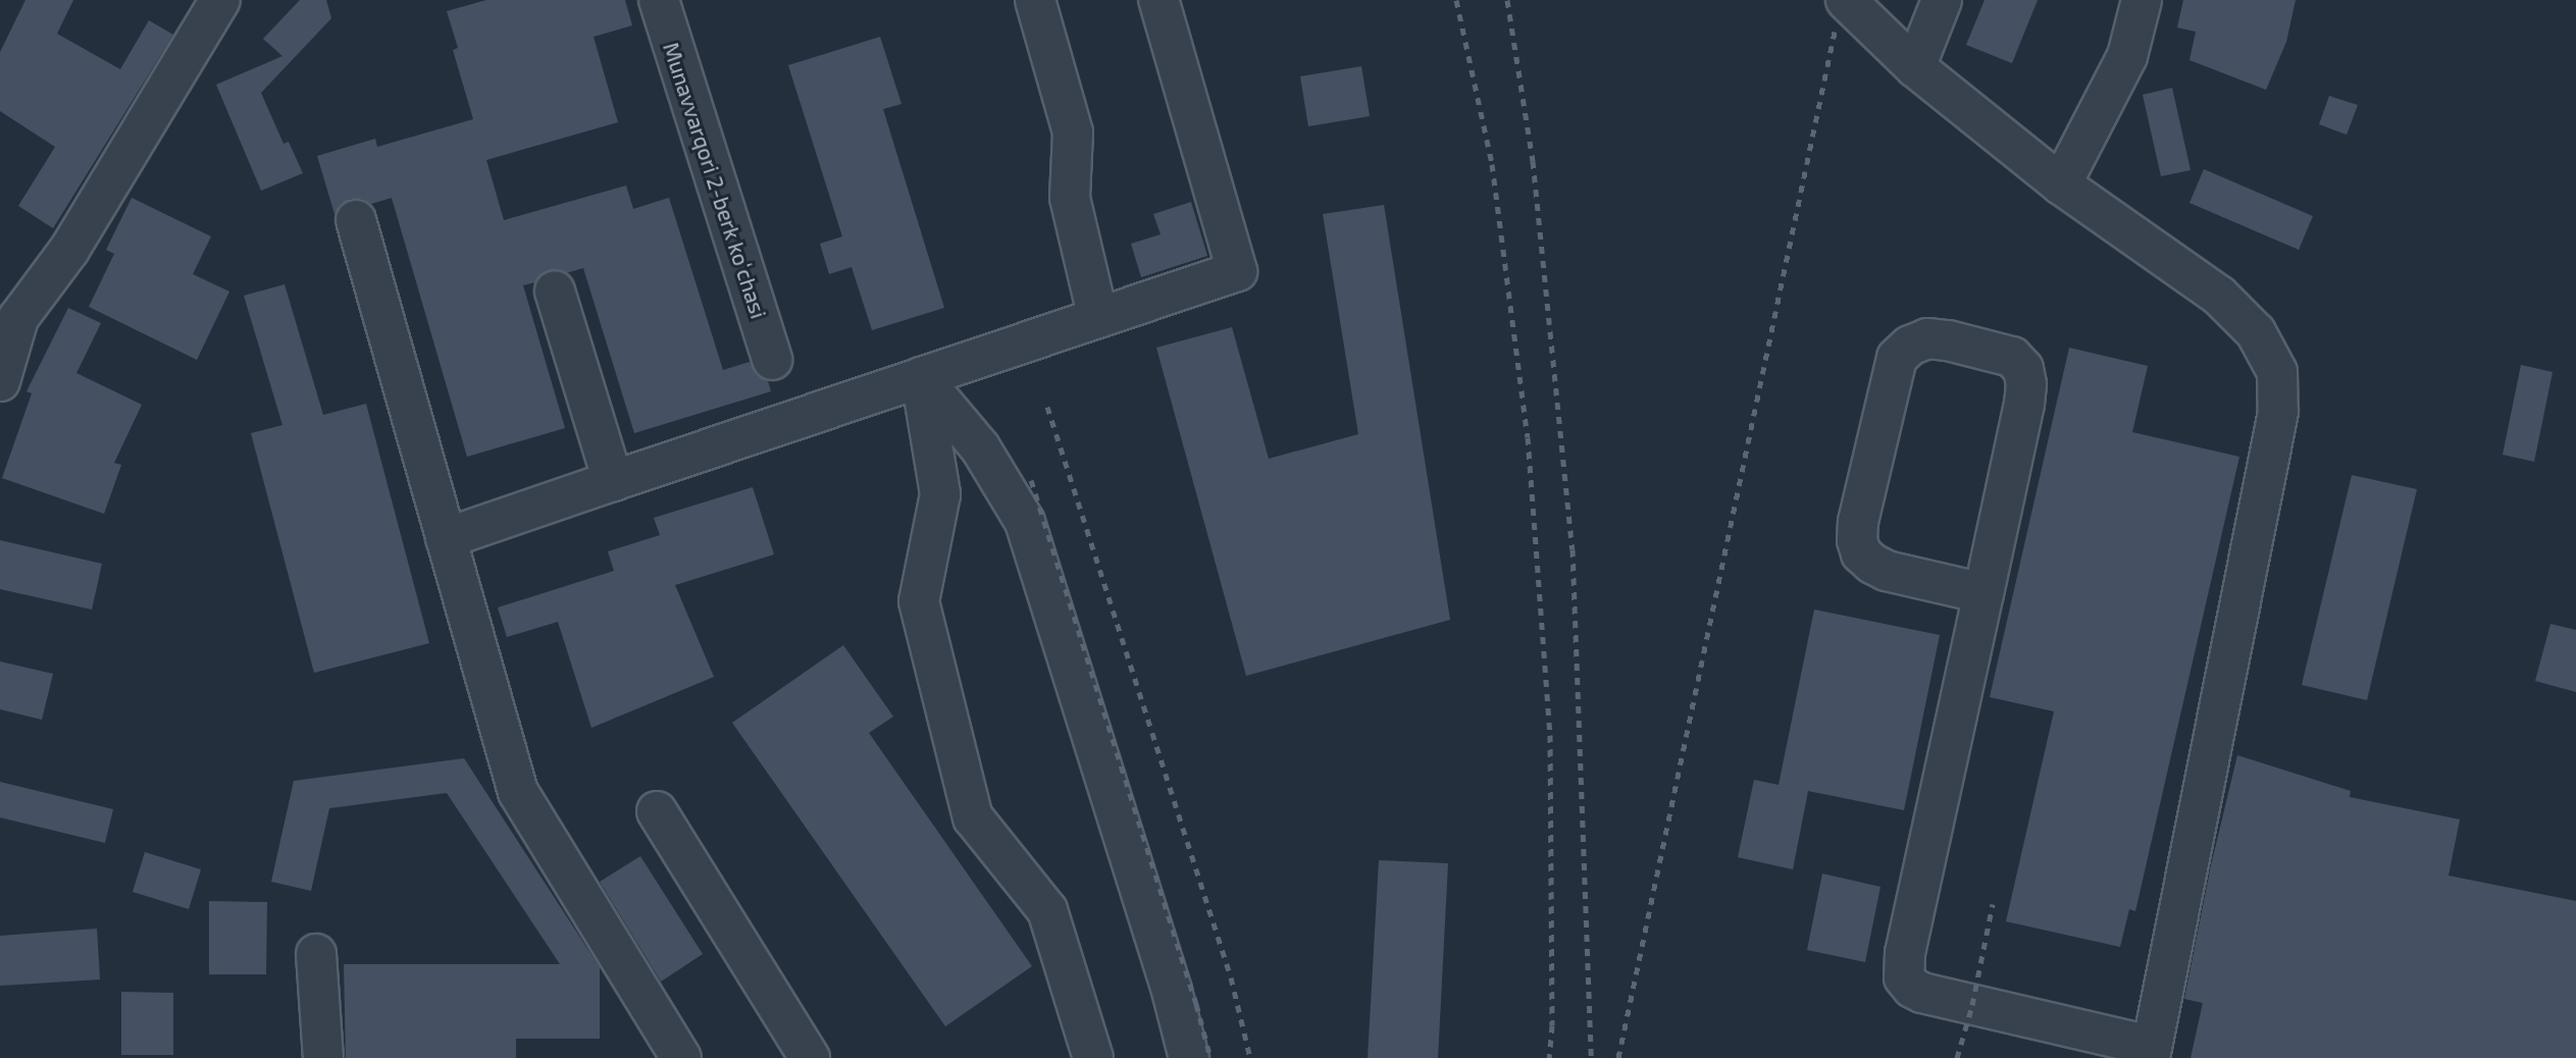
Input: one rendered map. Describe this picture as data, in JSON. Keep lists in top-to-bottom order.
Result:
{
  "streets": {
    "street": ["Munavvarqori 2-berk koʻchasi"]
  }
}
